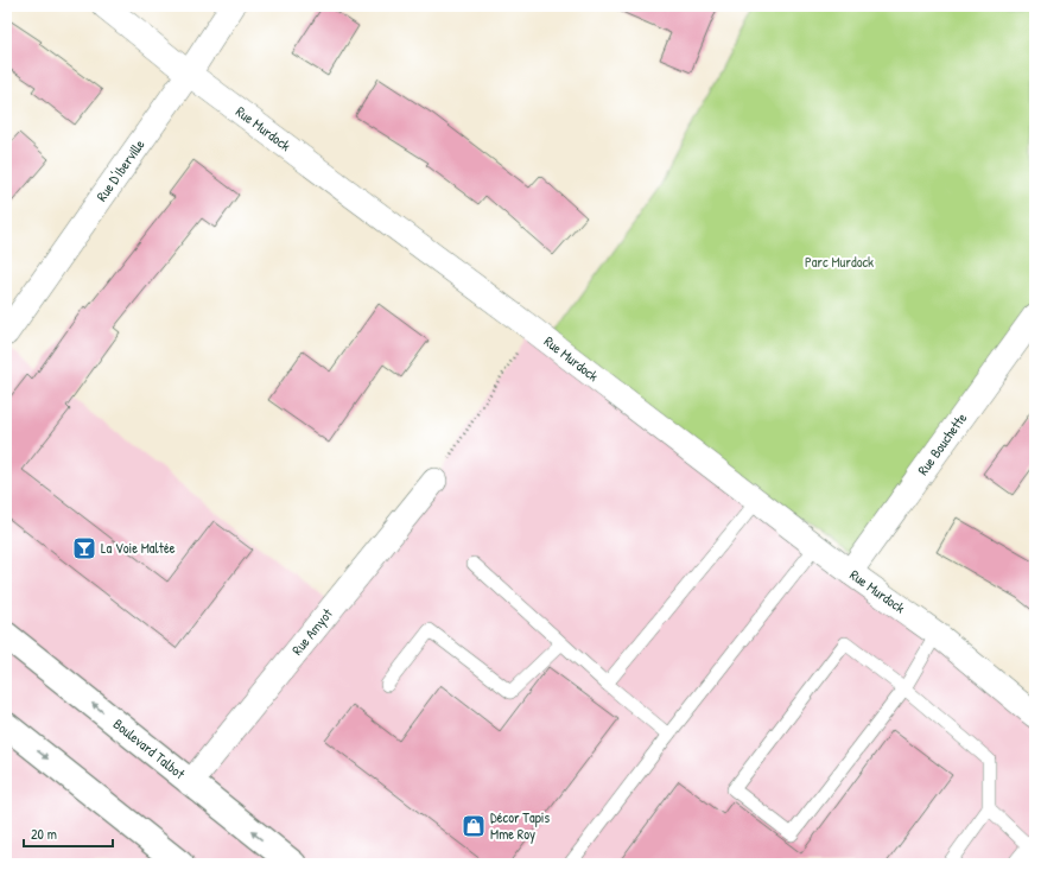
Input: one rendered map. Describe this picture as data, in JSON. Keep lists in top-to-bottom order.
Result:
{
  "streets": {
    "main road": ["Boulevard Talbot"],
    "street": [
      "Rue Murdock",
      "Rue D'Iberville",
      "Rue Bouchette",
      "Rue Amyot"
    ]
  },
  "crossings": [
    ["Rue Murdock", "Rue D'Iberville"],
    ["Rue Murdock", "Rue Bouchette"],
    ["Rue Amyot", "Boulevard Talbot"]
  ],
  "parks": ["Parc Murdock"],
  "places": {
    "bar": ["La Voie Maltée"],
    "shop": ["Décor Tapis Mme Roy"]
  },
  "scale_bar": "20 m"
}
